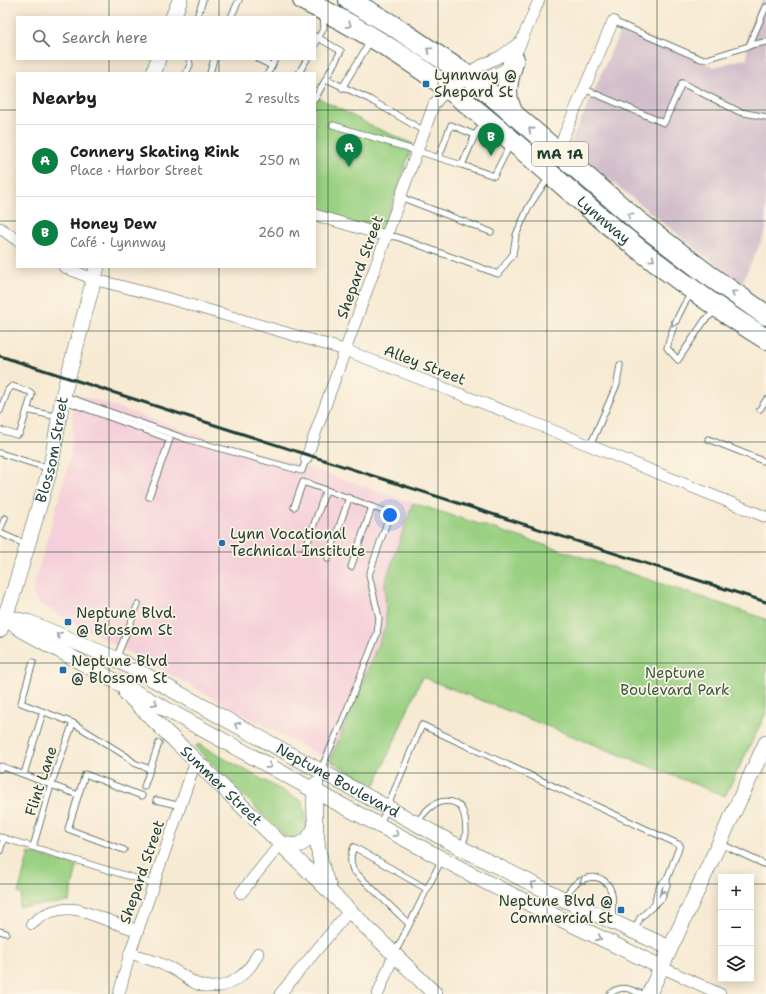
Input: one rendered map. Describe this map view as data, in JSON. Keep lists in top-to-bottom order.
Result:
{
  "streets": {
    "highway": ["MA 1A", "Lynnway"],
    "street": [
      "Shepard Street",
      "Alley Street",
      "Blossom Street",
      "Neptune Boulevard",
      "Summer Street"
    ],
    "lane": ["Flint Lane"]
  },
  "crossings": [
    ["Lynnway", "Shepard Street"],
    ["Shepard Street", "Alley Street"],
    ["Shepard Street", "Summer Street"],
    ["Alley Street", "Blossom Street"],
    ["Blossom Street", "Neptune Boulevard"],
    ["Neptune Boulevard", "Summer Street"]
  ],
  "parks": ["Neptune Boulevard Park"],
  "places": {
    "transit": [
      "Lynnway @ Shepard St",
      "Neptune Blvd. @ Blossom St",
      "Neptune Blvd @ Blossom St",
      "Neptune Blvd @ Commercial St"
    ],
    "other": ["Lynn Vocational Technical Institute"]
  },
  "page": {
    "search": "Search here",
    "heading": ["Nearby", "2 results"],
    "pins": ["B", "A"],
    "list": [
      {
        "mark": "A",
        "name": "Connery Skating Rink",
        "note": "Place · Harbor Street",
        "value": "250 m"
      },
      {
        "mark": "B",
        "name": "Honey Dew",
        "note": "Café · Lynnway",
        "value": "260 m"
      }
    ],
    "map_buttons": ["+", "−"]
  }
}
